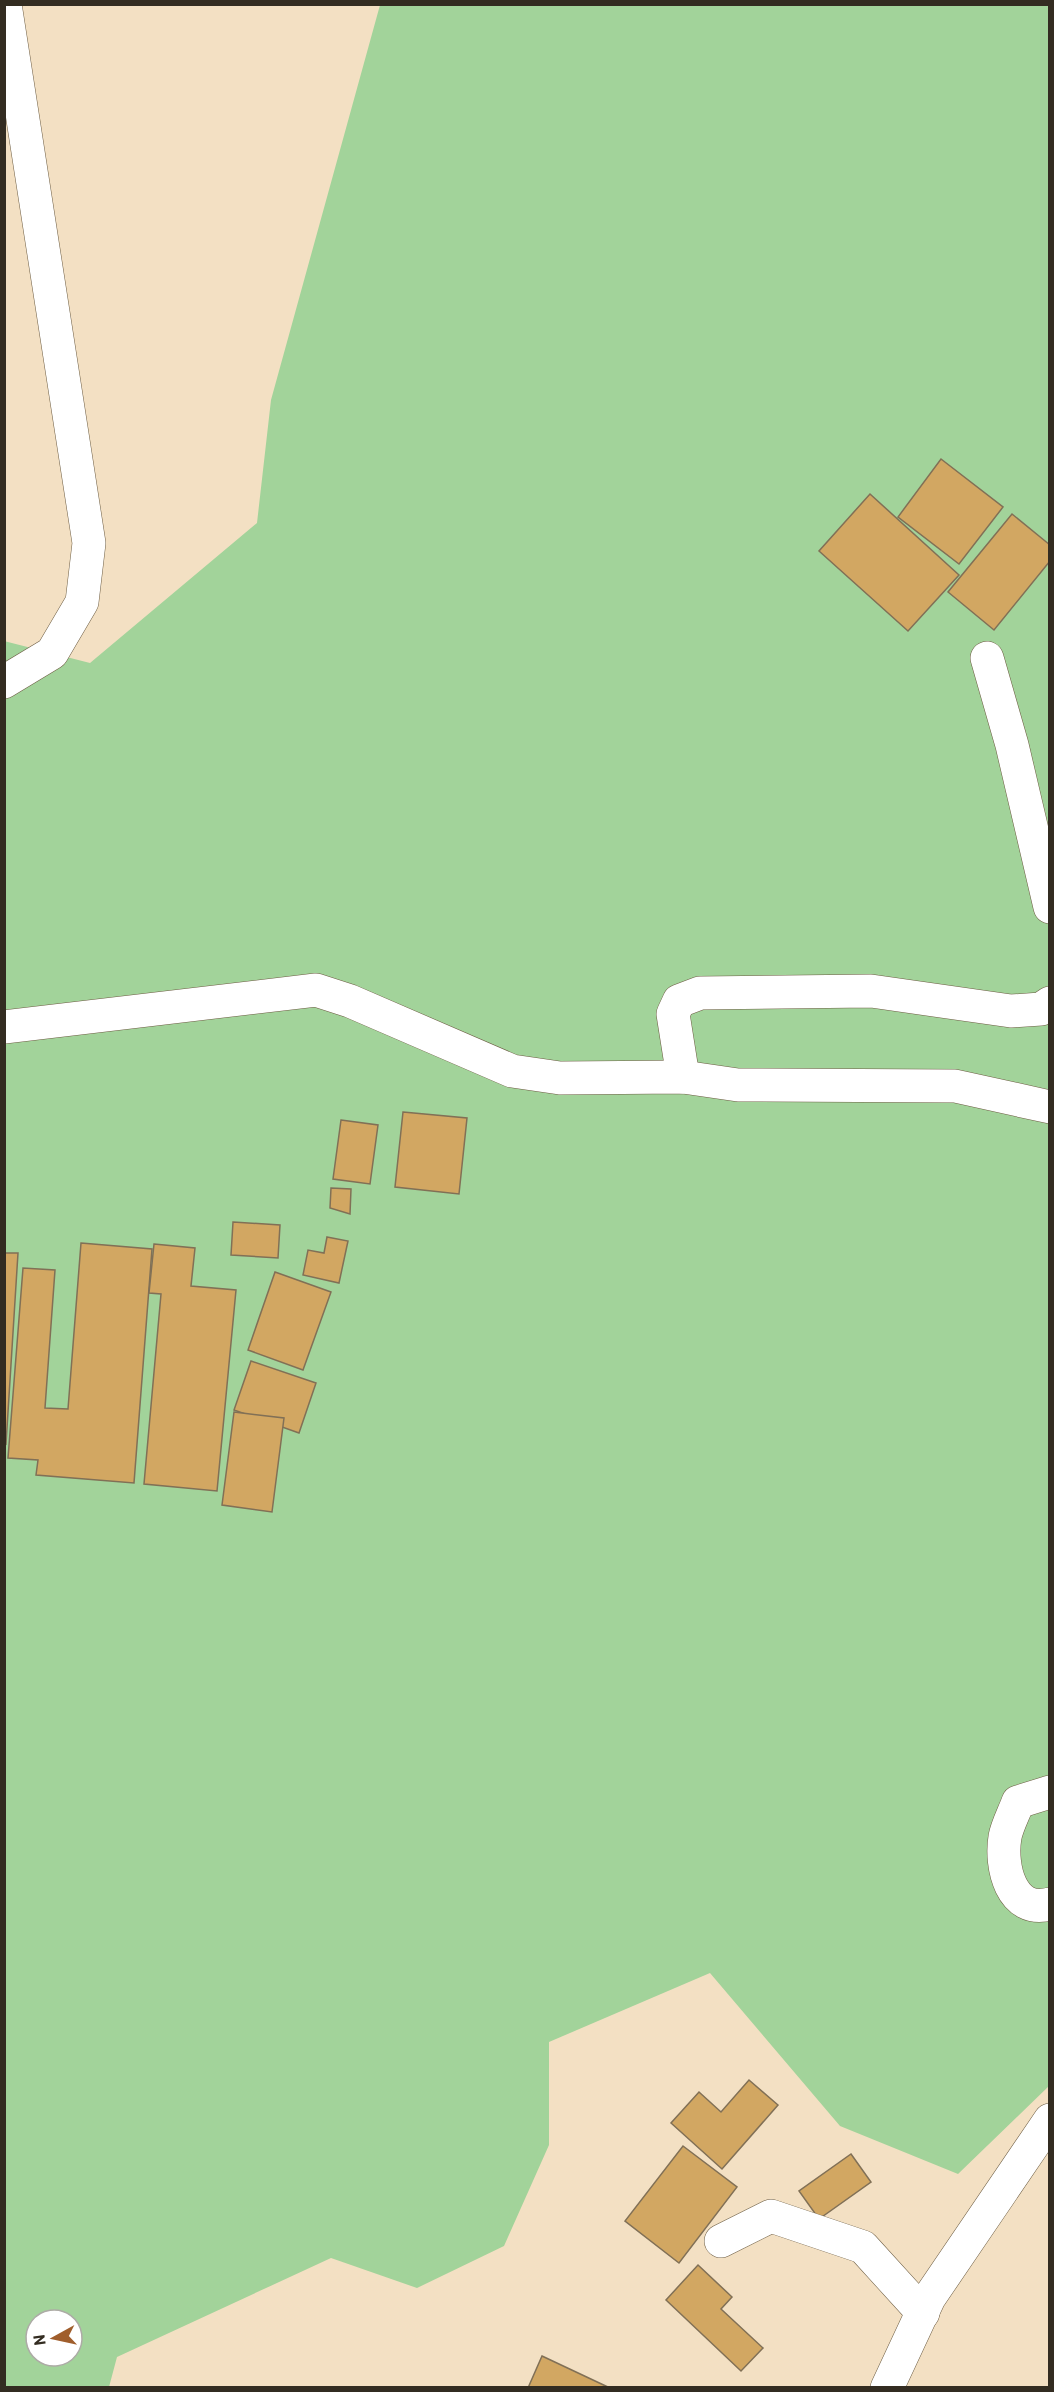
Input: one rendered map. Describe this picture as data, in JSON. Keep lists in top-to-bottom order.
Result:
{
  "north": "left"
}
